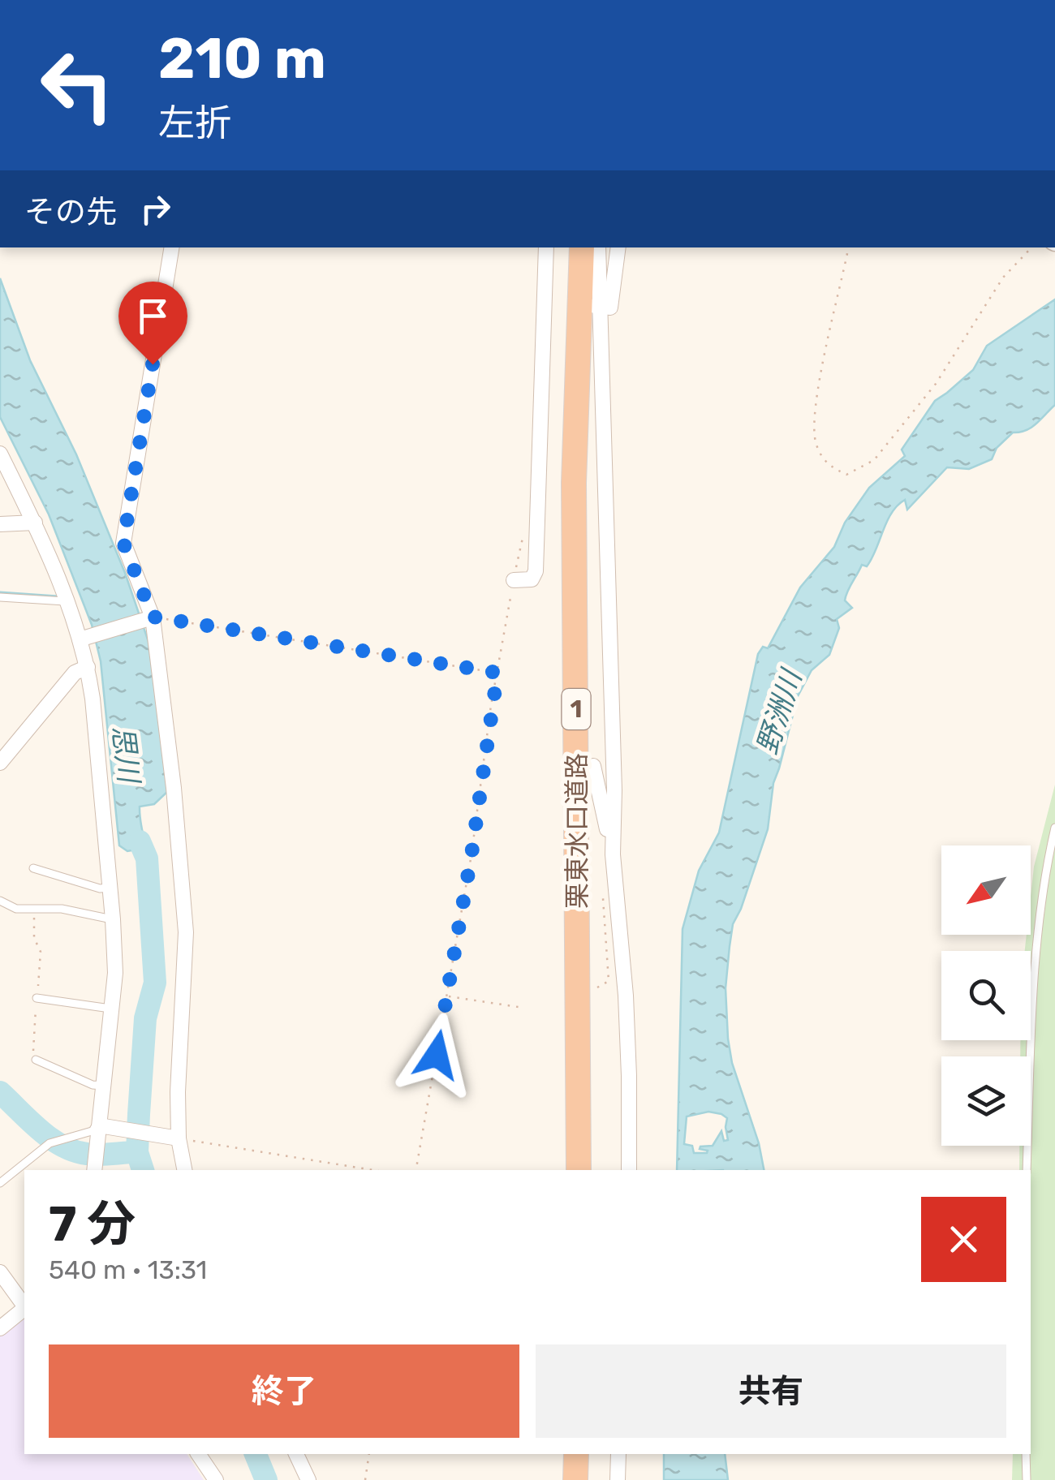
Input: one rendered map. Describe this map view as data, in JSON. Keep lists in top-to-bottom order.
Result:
{
  "streets": {
    "highway": ["1", "栗東水口道路"]
  },
  "water": ["野洲川", "思川"],
  "north": "bottom left",
  "page": {
    "turn": ["210 m", "左折"],
    "then": "その先",
    "heading": ["7 分", "540 m · 13:31"],
    "buttons": ["終了", "共有"]
  }
}
